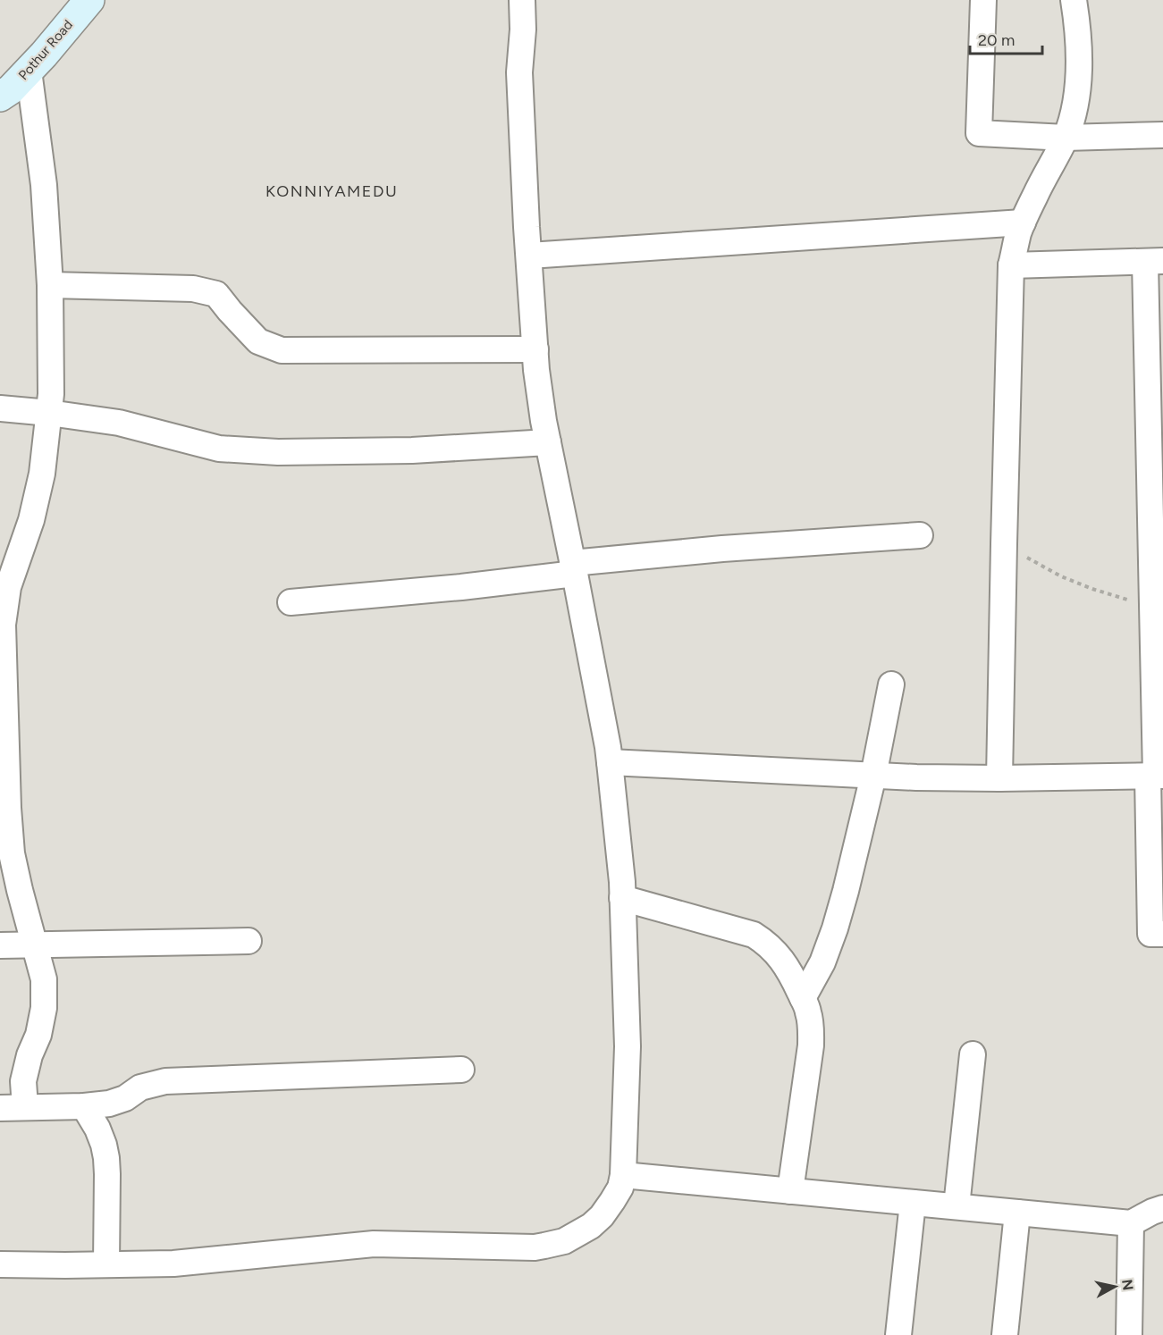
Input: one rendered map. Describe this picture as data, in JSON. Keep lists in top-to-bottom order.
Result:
{
  "streets": {
    "street": ["Pothur Road"]
  },
  "districts": ["KONNIYAMEDU"],
  "scale_bar": "20 m",
  "north": "right"
}
